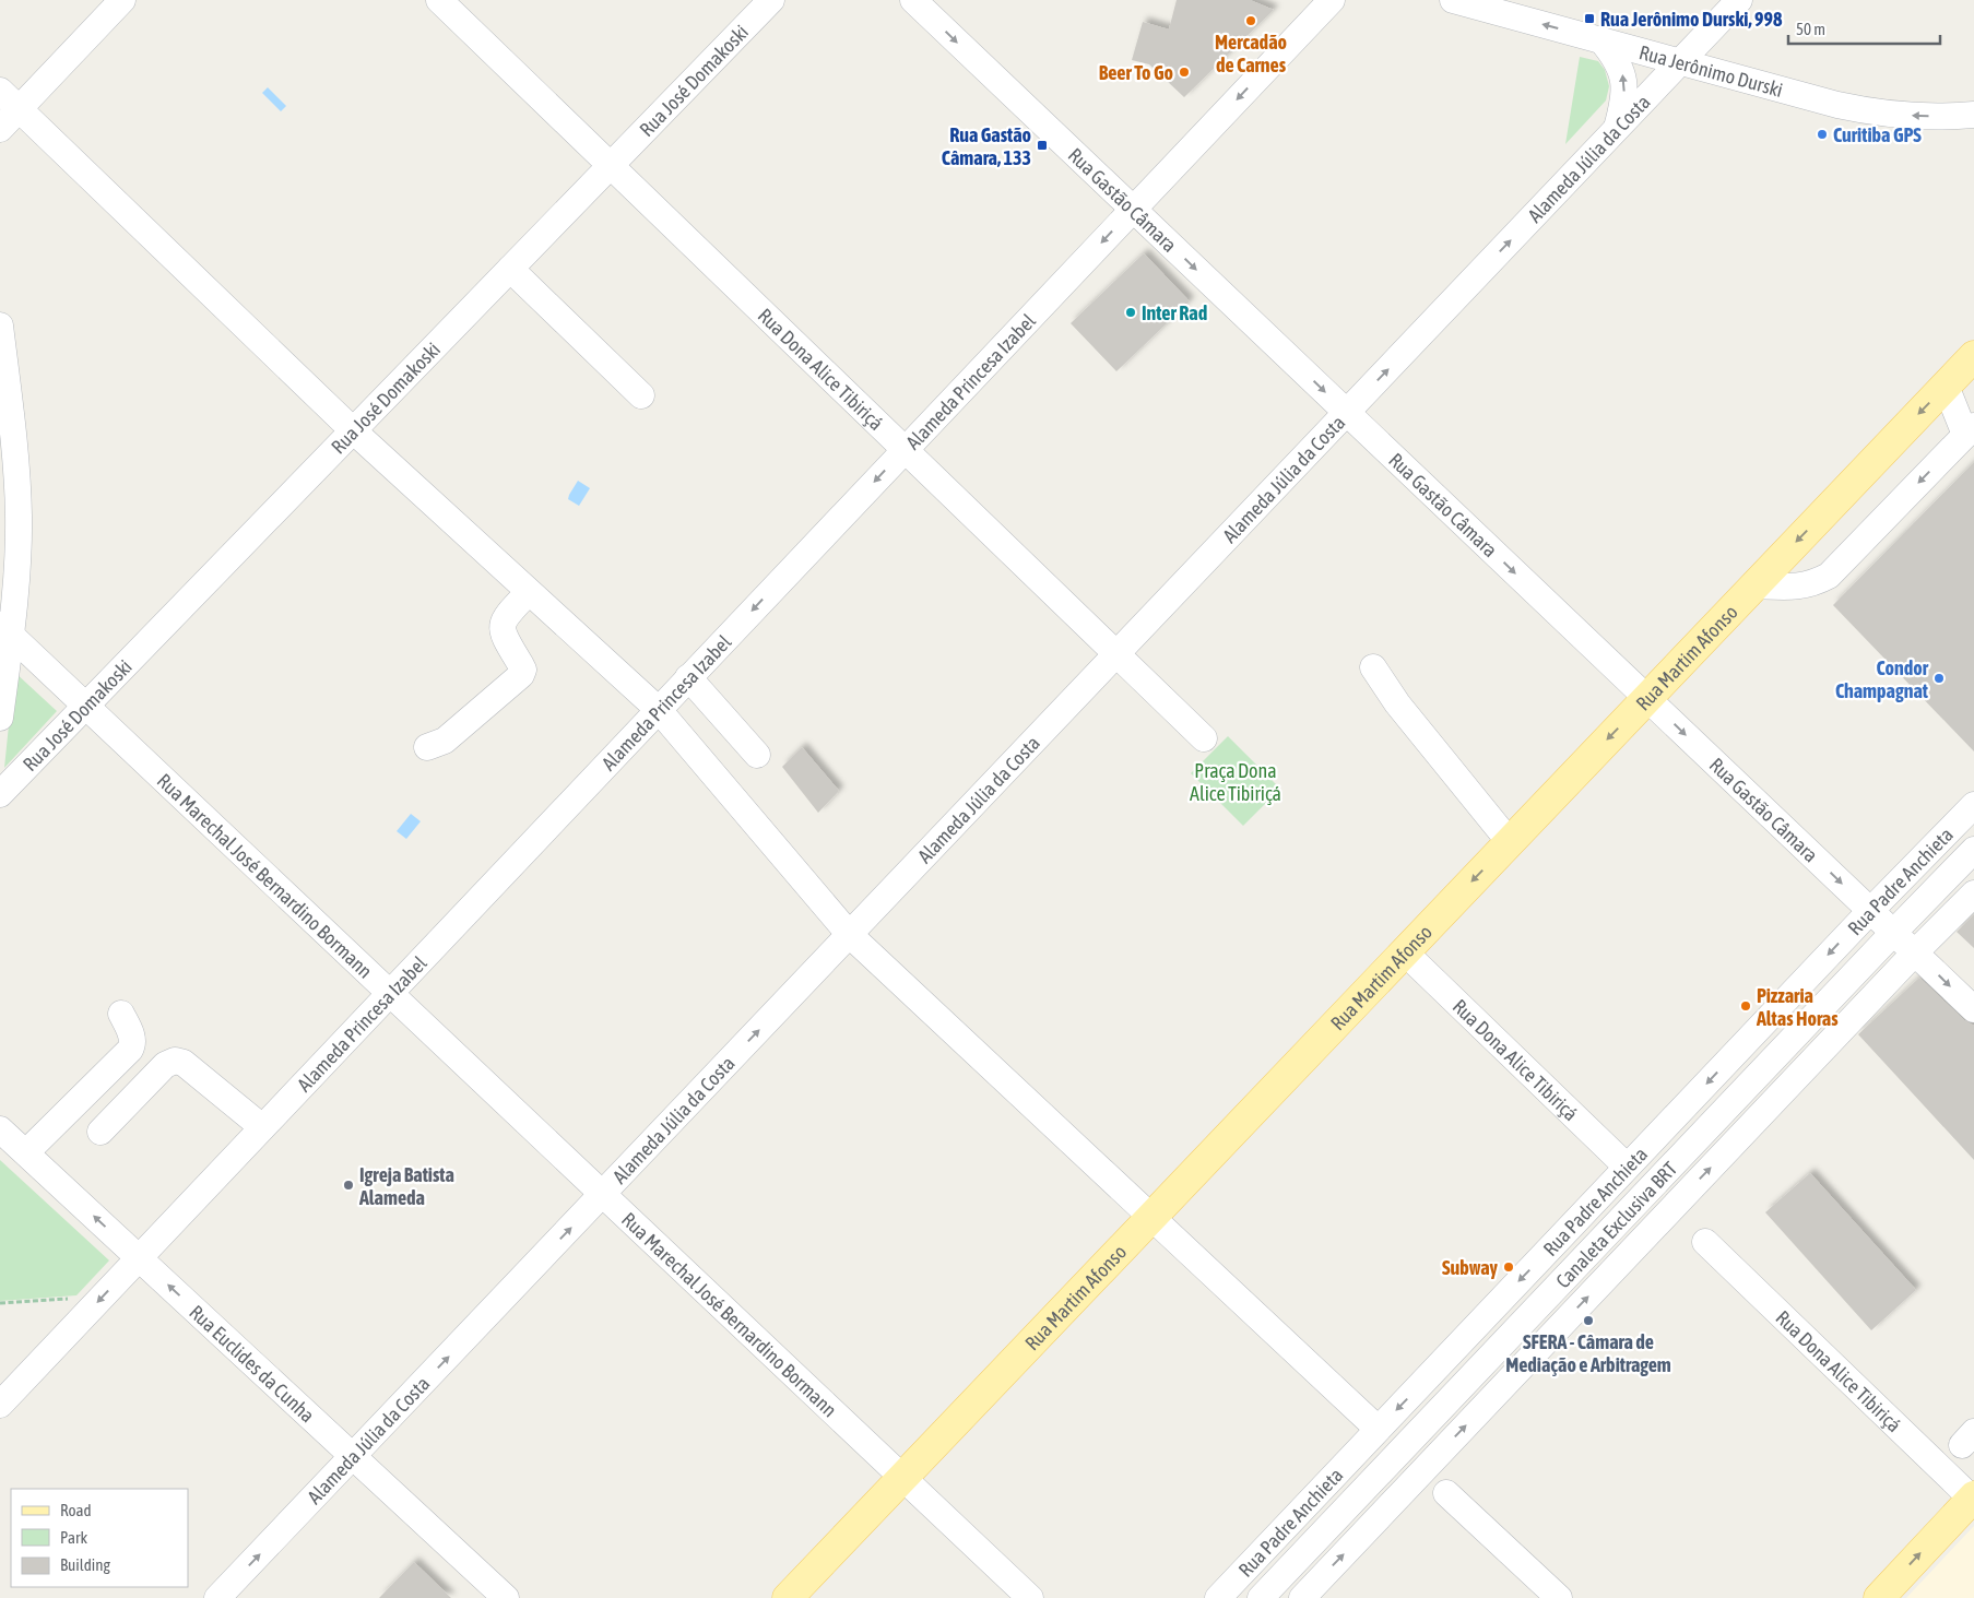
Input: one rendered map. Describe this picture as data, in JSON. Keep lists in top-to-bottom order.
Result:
{
  "streets": {
    "main road": ["Rua Martim Afonso"],
    "street": [
      "Rua Jerônimo Durski",
      "Rua José Domakoski",
      "Alameda Júlia da Costa",
      "Rua Gastão Câmara",
      "Rua Dona Alice Tibiriçá",
      "Alameda Princesa Izabel",
      "Rua Marechal José Bernardino Bormann",
      "Rua Padre Anchieta",
      "Canaleta Exclusiva BRT",
      "Rua Euclides da Cunha"
    ]
  },
  "crossings": [
    ["Rua Jerônimo Durski", "Alameda Júlia da Costa"],
    ["Rua José Domakoski", "Rua Dona Alice Tibiriçá"],
    ["Rua José Domakoski", "Rua Marechal José Bernardino Bormann"],
    ["Alameda Júlia da Costa", "Rua Gastão Câmara"],
    ["Alameda Júlia da Costa", "Rua Dona Alice Tibiriçá"],
    ["Alameda Júlia da Costa", "Rua Marechal José Bernardino Bormann"],
    ["Alameda Júlia da Costa", "Rua Euclides da Cunha"],
    ["Rua Gastão Câmara", "Alameda Princesa Izabel"],
    ["Rua Gastão Câmara", "Rua Martim Afonso"],
    ["Rua Gastão Câmara", "Rua Padre Anchieta"],
    ["Rua Gastão Câmara", "Canaleta Exclusiva BRT"],
    ["Rua Dona Alice Tibiriçá", "Alameda Princesa Izabel"],
    ["Rua Dona Alice Tibiriçá", "Rua Martim Afonso"],
    ["Rua Dona Alice Tibiriçá", "Rua Padre Anchieta"],
    ["Alameda Princesa Izabel", "Rua Marechal José Bernardino Bormann"],
    ["Alameda Princesa Izabel", "Rua Euclides da Cunha"],
    ["Rua Martim Afonso", "Rua Marechal José Bernardino Bormann"]
  ],
  "one_way": [
    "Rua Jerônimo Durski",
    "Alameda Júlia da Costa",
    "Rua Gastão Câmara",
    "Alameda Princesa Izabel",
    "Rua Martim Afonso",
    "Rua Euclides da Cunha"
  ],
  "parks": ["Praça Dona Alice Tibiriçá"],
  "places": {
    "transit": ["Rua Jerônimo Durski, 998", "Rua Gastão Câmara, 133"],
    "other": [
      "Mercadão de Carnes",
      "Beer To Go",
      "Curitiba GPS",
      "Inter Rad",
      "Condor Champagnat",
      "Pizzaria Altas Horas",
      "Igreja Batista Alameda",
      "Subway",
      "SFERA - Câmara de Mediação e Arbitragem"
    ]
  },
  "legend": ["Road", "Park", "Building"],
  "scale_bar": "50 m"
}
